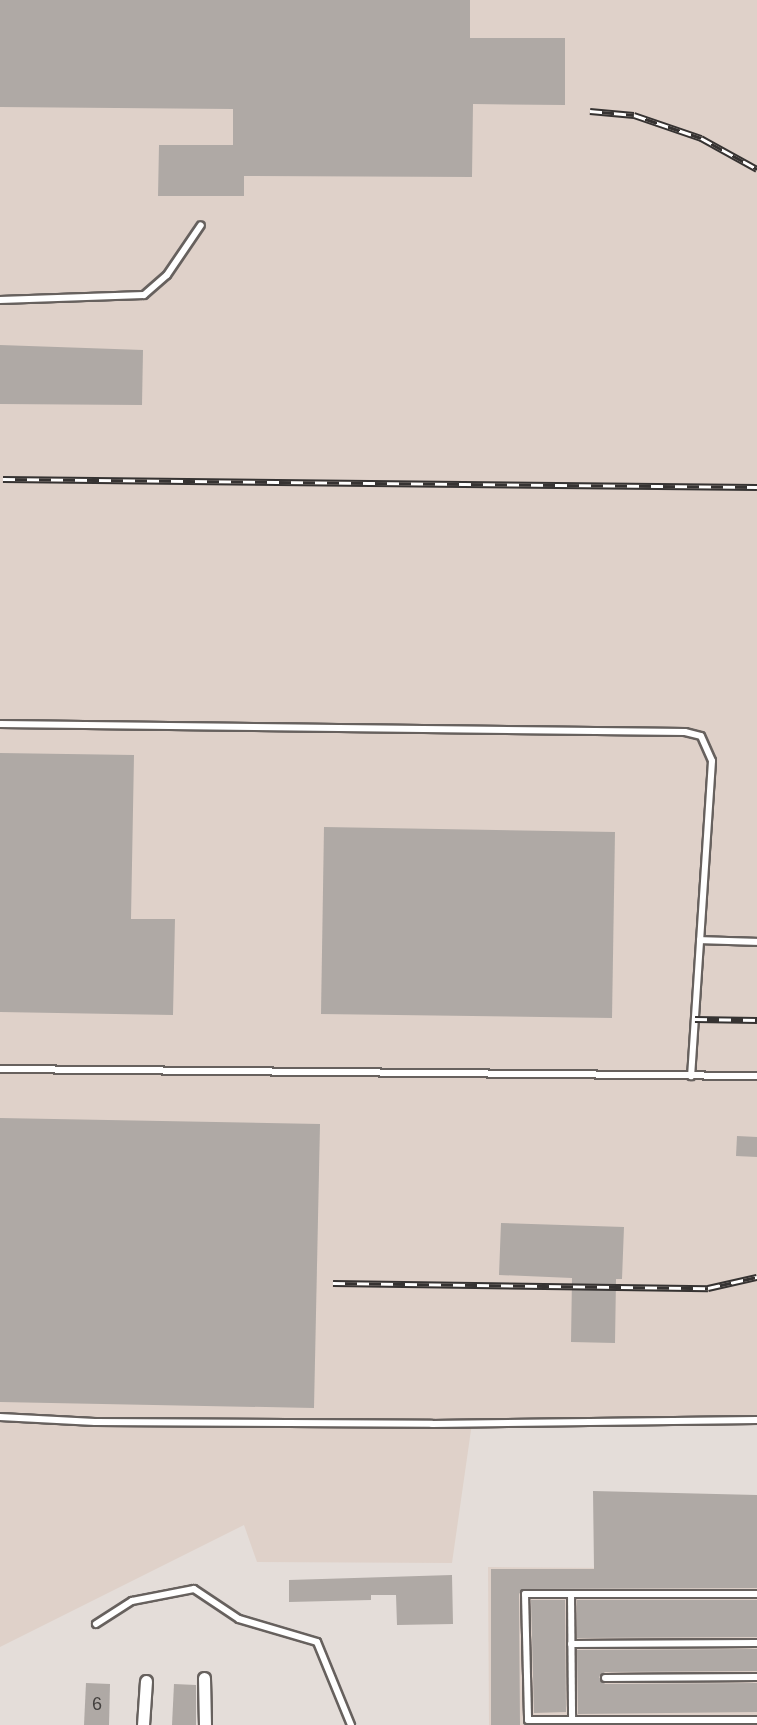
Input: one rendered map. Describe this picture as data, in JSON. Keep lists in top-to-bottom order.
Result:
{
  "house_numbers": ["6"]
}
